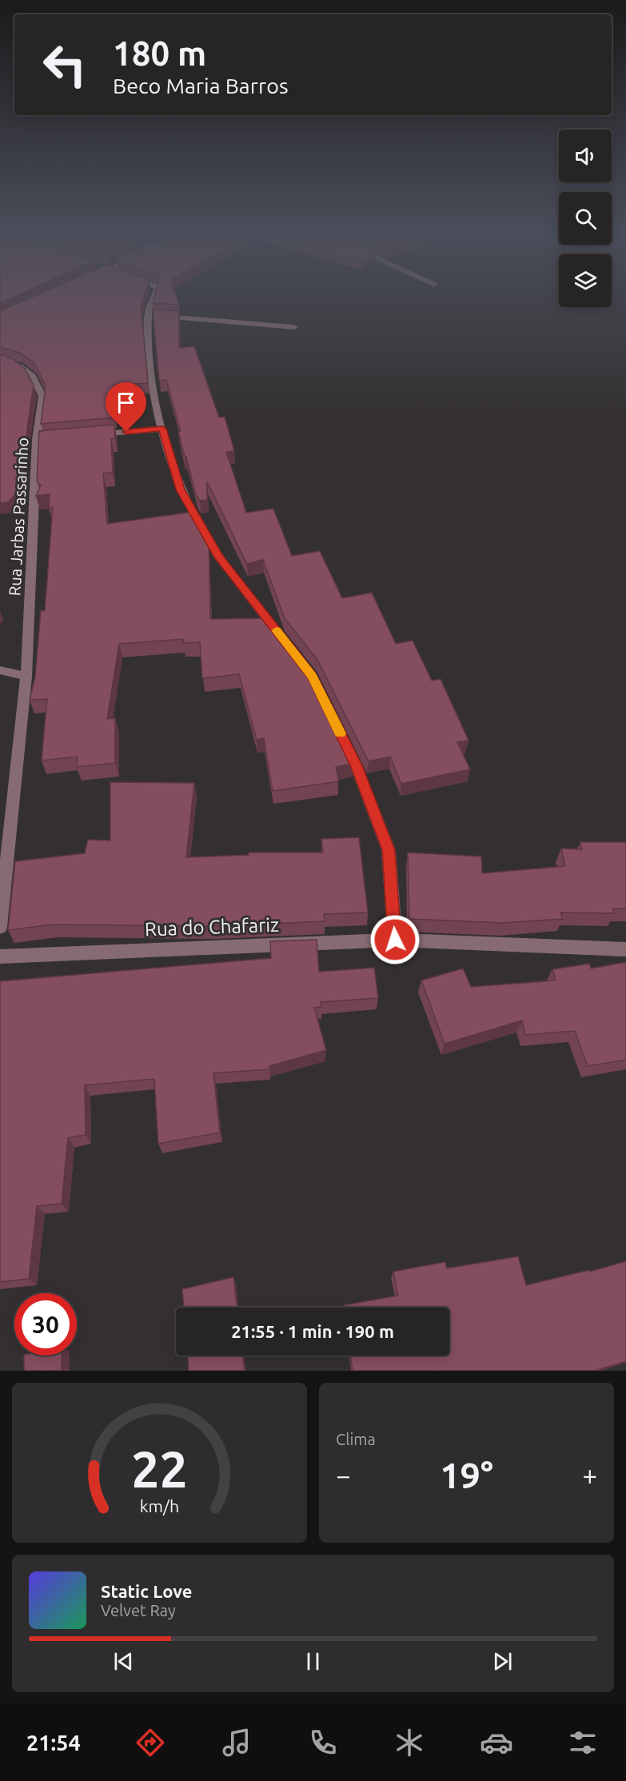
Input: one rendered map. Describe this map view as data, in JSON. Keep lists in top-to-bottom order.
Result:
{
  "streets": {
    "street": ["Rua Jarbas Passarinho", "Rua do Chafariz"]
  },
  "page": {
    "turn": ["180 m", "Beco Maria Barros"],
    "limit": "30",
    "trip": "21:55 · 1 min · 190 m",
    "tile": "Clima",
    "heat": ["−", "19°", "+"],
    "song": ["Static Love", "Velvet Ray"],
    "tabs": "21:54",
    "gauge": ["22", "km/h"]
  }
}
